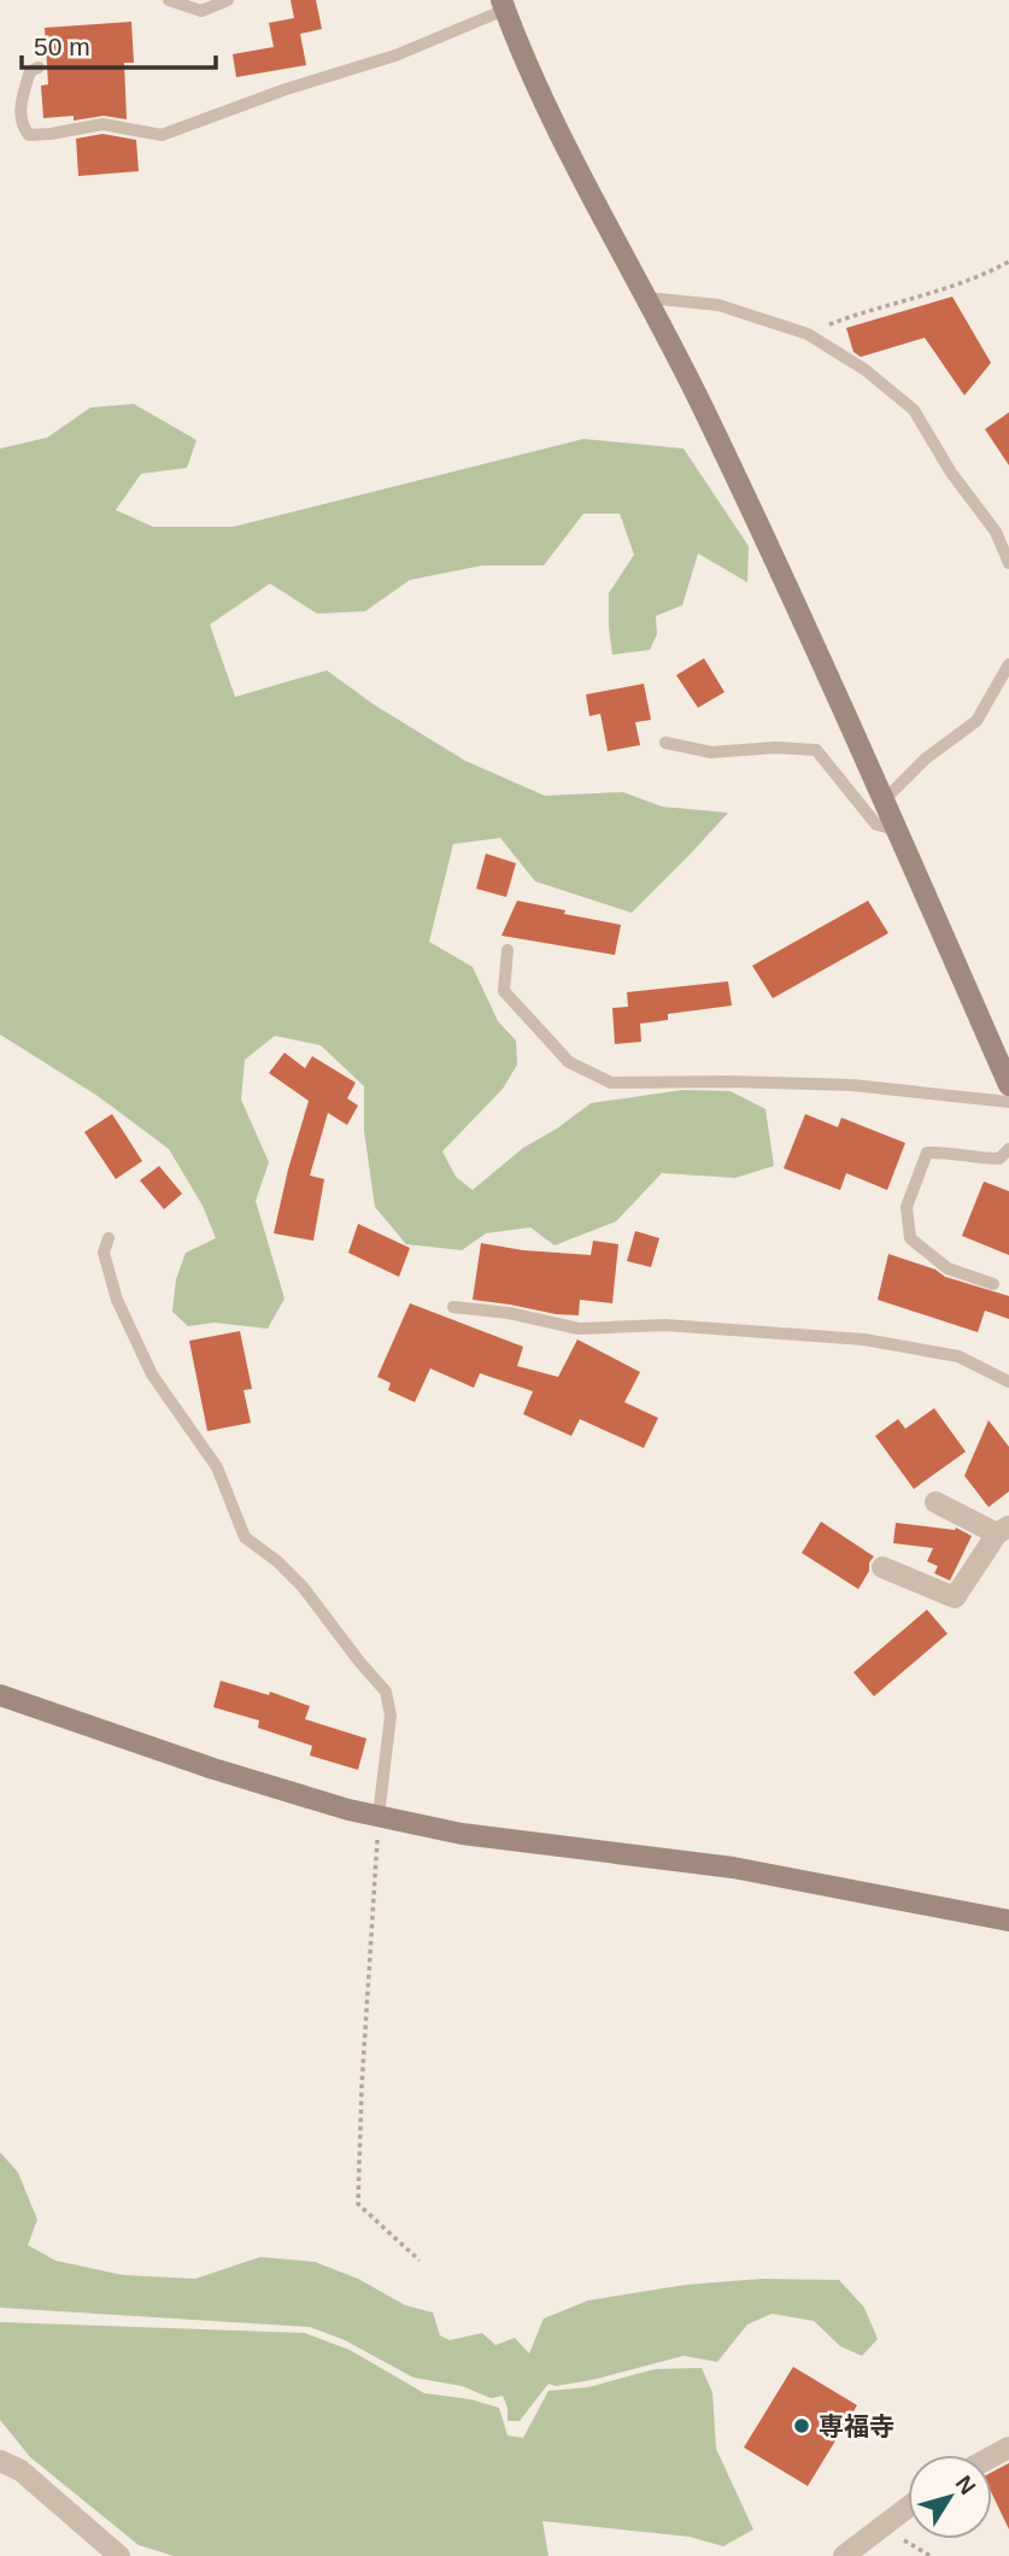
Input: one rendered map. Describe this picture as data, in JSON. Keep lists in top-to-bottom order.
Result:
{
  "places": ["専福寺"],
  "scale_bar": "50 m",
  "north": "top right"
}
